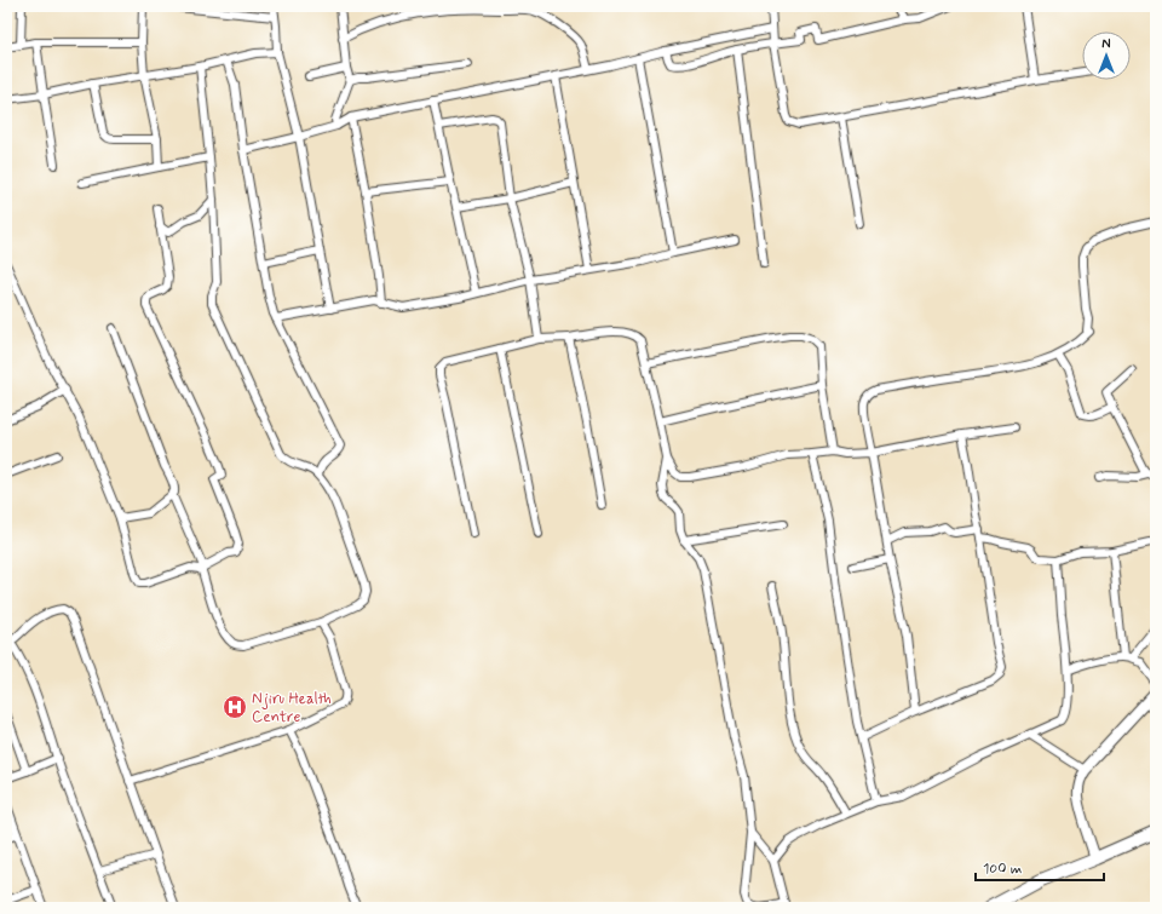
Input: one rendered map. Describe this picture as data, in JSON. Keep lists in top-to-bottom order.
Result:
{
  "places": {
    "hospital": ["Njiru Health Centre"]
  },
  "scale_bar": "100 m",
  "north": "top"
}
